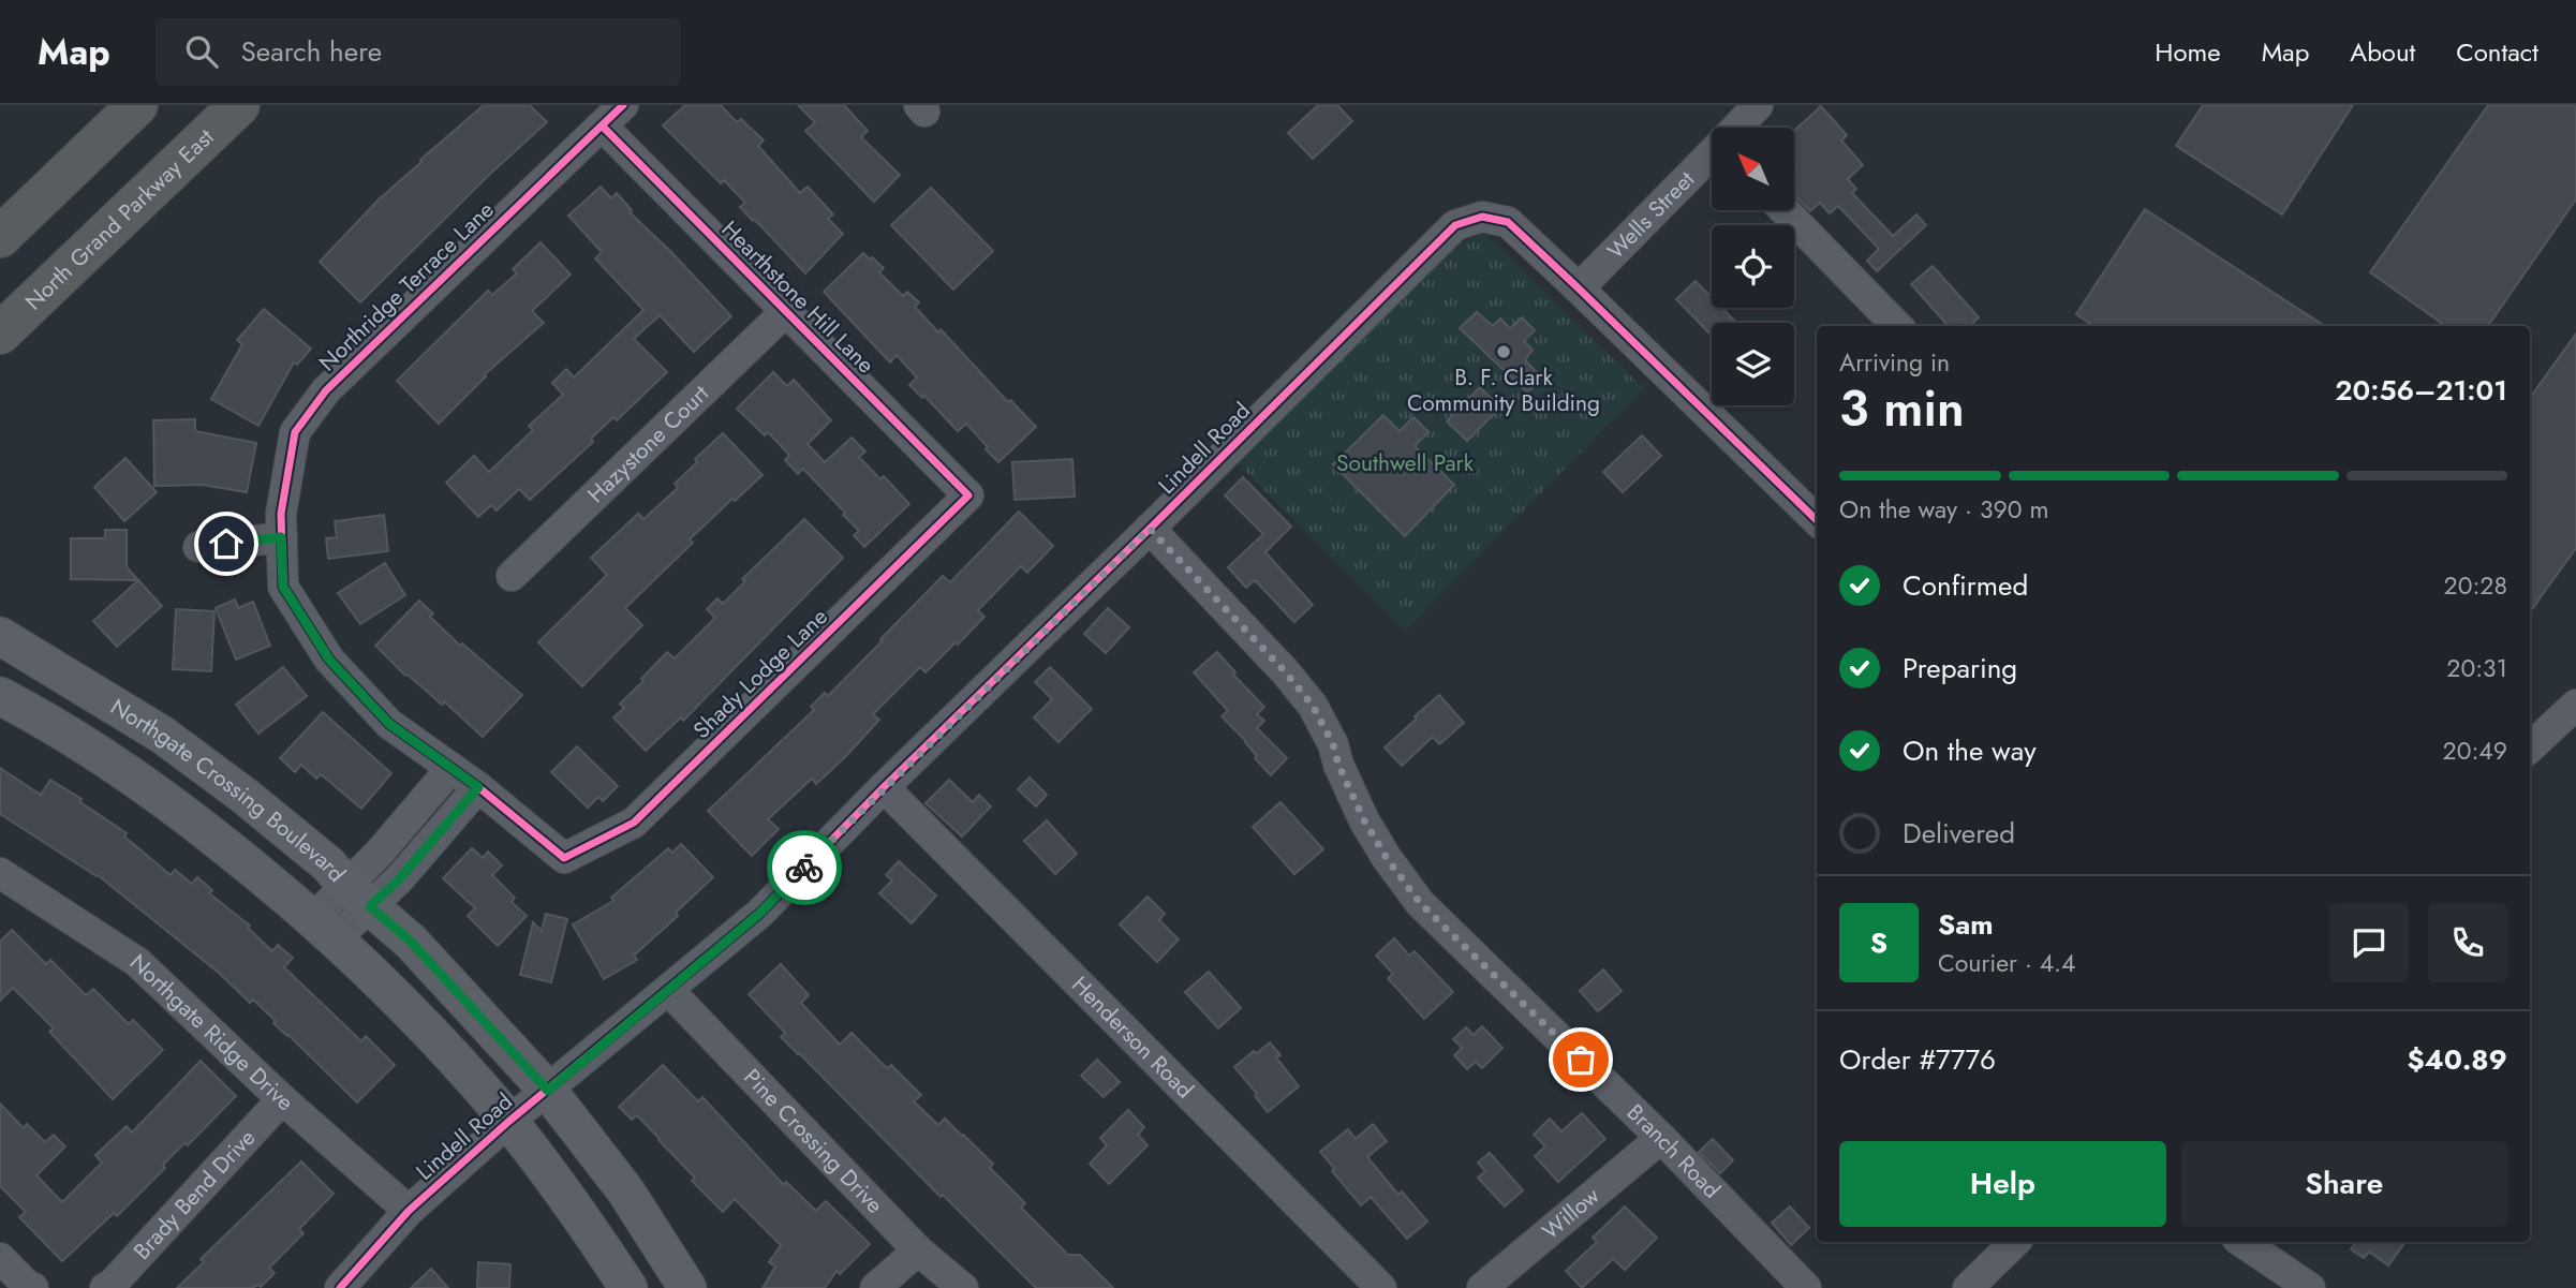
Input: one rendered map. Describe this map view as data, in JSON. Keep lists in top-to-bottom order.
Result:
{
  "streets": {
    "highway": ["North Grand Parkway East"],
    "main road": ["Northgate Crossing Boulevard"],
    "street": [
      "Wells Street",
      "Northridge Terrace Lane",
      "Hearthstone Hill Lane",
      "Hazystone Court",
      "Lindell Road",
      "Shady Lodge Lane",
      "Northgate Ridge Drive",
      "Henderson Road",
      "Pine Crossing Drive",
      "Branch Road",
      "Brady Bend Drive",
      "Willow"
    ]
  },
  "crossings": [
    ["Wells Street", "Lindell Road"],
    ["Northridge Terrace Lane", "Hearthstone Hill Lane"],
    ["Northridge Terrace Lane", "Shady Lodge Lane"],
    ["Hearthstone Hill Lane", "Hazystone Court"],
    ["Hearthstone Hill Lane", "Shady Lodge Lane"],
    ["Lindell Road", "Northgate Crossing Boulevard"],
    ["Lindell Road", "Northgate Ridge Drive"],
    ["Lindell Road", "Henderson Road"],
    ["Lindell Road", "Pine Crossing Drive"],
    ["Lindell Road", "Branch Road"],
    ["Northgate Ridge Drive", "Brady Bend Drive"],
    ["Branch Road", "Willow"]
  ],
  "parks": ["Southwell Park"],
  "places": ["B. F. Clark Community Building"],
  "north": "top left",
  "page": {
    "header": "Map",
    "search": "Search here",
    "nav": [
      "Home",
      "Map",
      "About",
      "Contact"
    ],
    "heading": ["3 min", "Arriving in", "20:56–21:01"],
    "panel": [
      "Sam",
      "Courier · 4.4",
      "Order #7776",
      "$40.89"
    ],
    "bar": "On the way · 390 m",
    "list": [
      ["Confirmed", "20:28"],
      ["Preparing", "20:31"],
      ["On the way", "20:49"],
      "Delivered"
    ],
    "round": "S",
    "buttons": ["Help", "Share"]
  }
}
